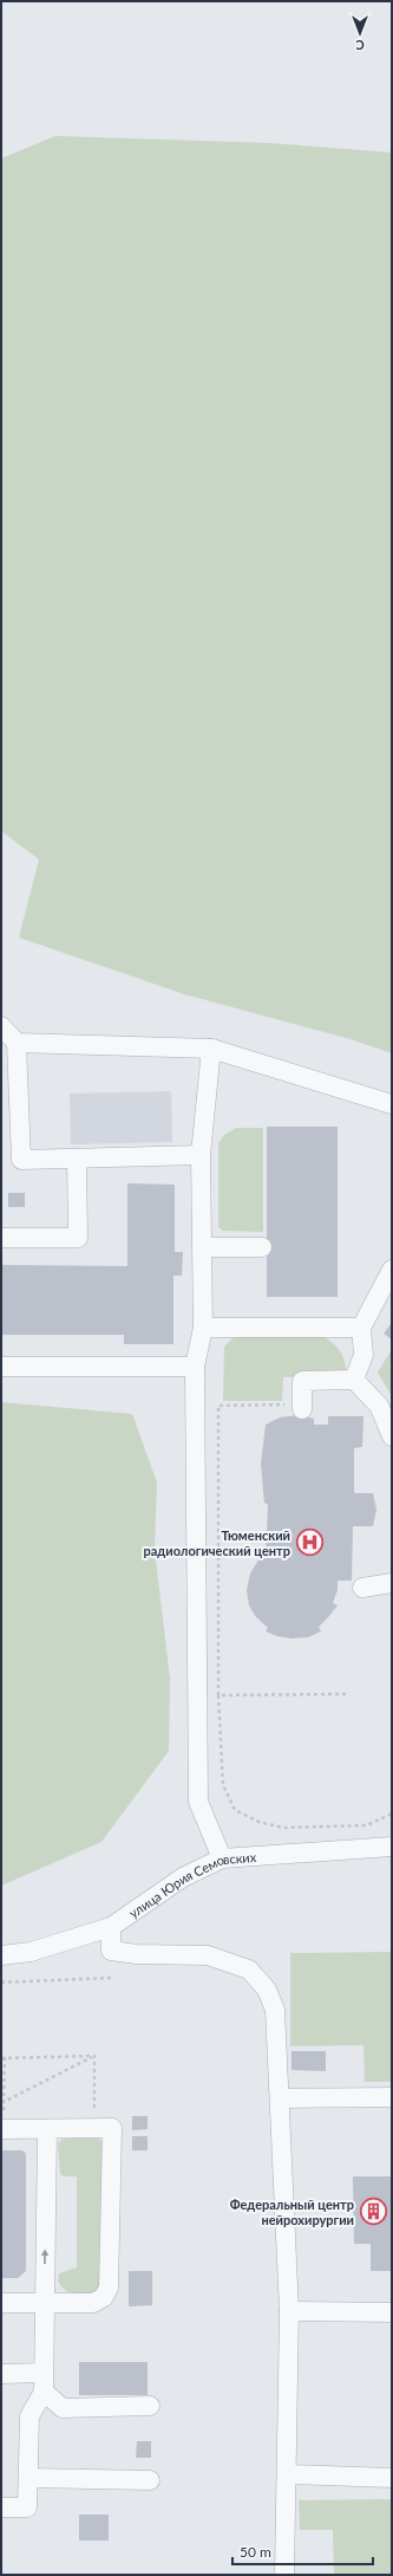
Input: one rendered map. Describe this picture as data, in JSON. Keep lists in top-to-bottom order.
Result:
{
  "streets": {
    "street": ["улица Юрия Семовских"]
  },
  "places": {
    "hospital": ["Тюменский радиологический центр"],
    "building": ["Федеральный центр нейрохирургии"]
  },
  "scale_bar": "50 m",
  "north": "bottom"
}
